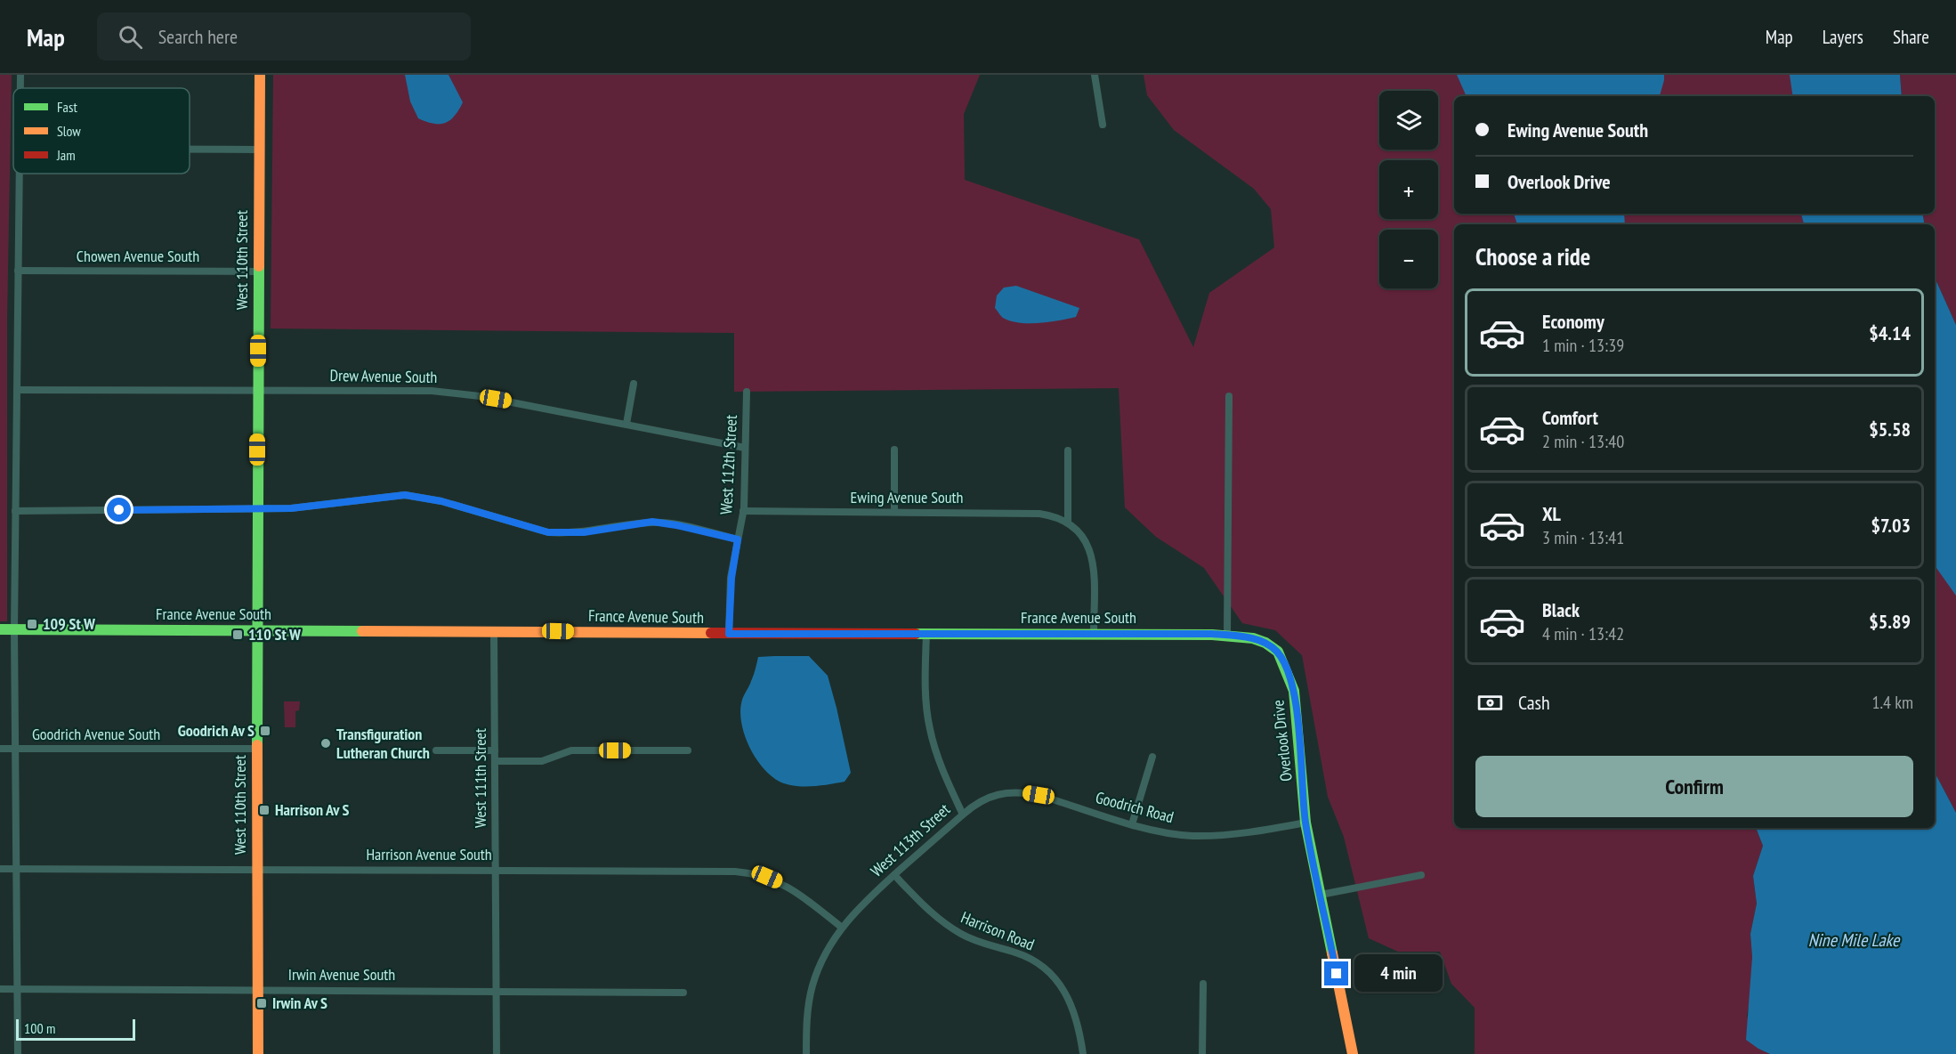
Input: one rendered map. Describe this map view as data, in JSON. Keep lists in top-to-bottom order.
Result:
{
  "streets": {
    "street": [
      "Chowen Avenue South",
      "West 110th Street",
      "Drew Avenue South",
      "West 112th Street",
      "Ewing Avenue South",
      "France Avenue South",
      "Goodrich Avenue South",
      "Overlook Drive",
      "West 111th Street",
      "Goodrich Road",
      "West 113th Street",
      "Harrison Avenue South",
      "Harrison Road",
      "Irwin Avenue South"
    ]
  },
  "crossings": [
    ["Chowen Avenue South", "West 110th Street"],
    ["West 110th Street", "Drew Avenue South"],
    ["West 110th Street", "France Avenue South"],
    ["West 110th Street", "Goodrich Avenue South"],
    ["West 110th Street", "Harrison Avenue South"],
    ["West 110th Street", "Irwin Avenue South"],
    ["Drew Avenue South", "West 112th Street"],
    ["West 112th Street", "Ewing Avenue South"],
    ["West 112th Street", "France Avenue South"],
    ["France Avenue South", "Overlook Drive"],
    ["France Avenue South", "West 111th Street"],
    ["France Avenue South", "West 113th Street"],
    ["Overlook Drive", "Goodrich Road"],
    ["West 111th Street", "Harrison Avenue South"],
    ["West 111th Street", "Irwin Avenue South"],
    ["Goodrich Road", "West 113th Street"],
    ["West 113th Street", "Harrison Avenue South"],
    ["West 113th Street", "Harrison Road"]
  ],
  "water": ["Nine Mile Lake"],
  "places": {
    "transit": [
      "109 St W",
      "110 St W",
      "Goodrich Av S",
      "Harrison Av S",
      "Irwin Av S"
    ],
    "other": ["Transfiguration Lutheran Church"]
  },
  "legend": ["Fast", "Slow", "Jam"],
  "scale_bar": "100 m",
  "page": {
    "header": "Map",
    "search": "Search here",
    "nav": ["Map", "Layers", "Share"],
    "map_buttons": ["+", "−"],
    "banner": ["Ewing Avenue South", "Overlook Drive"],
    "heading": "Choose a ride",
    "list": [
      {
        "name": "Economy",
        "note": "1 min · 13:39",
        "value": "$4.14"
      },
      {
        "name": "Comfort",
        "note": "2 min · 13:40",
        "value": "$5.58"
      },
      {
        "name": "XL",
        "note": "3 min · 13:41",
        "value": "$7.03"
      },
      {
        "name": "Black",
        "note": "4 min · 13:42",
        "value": "$5.89"
      }
    ],
    "pay": ["Cash", "1.4 km"],
    "buttons": "Confirm",
    "bubble": "4 min",
    "scale": "100 m"
  }
}
